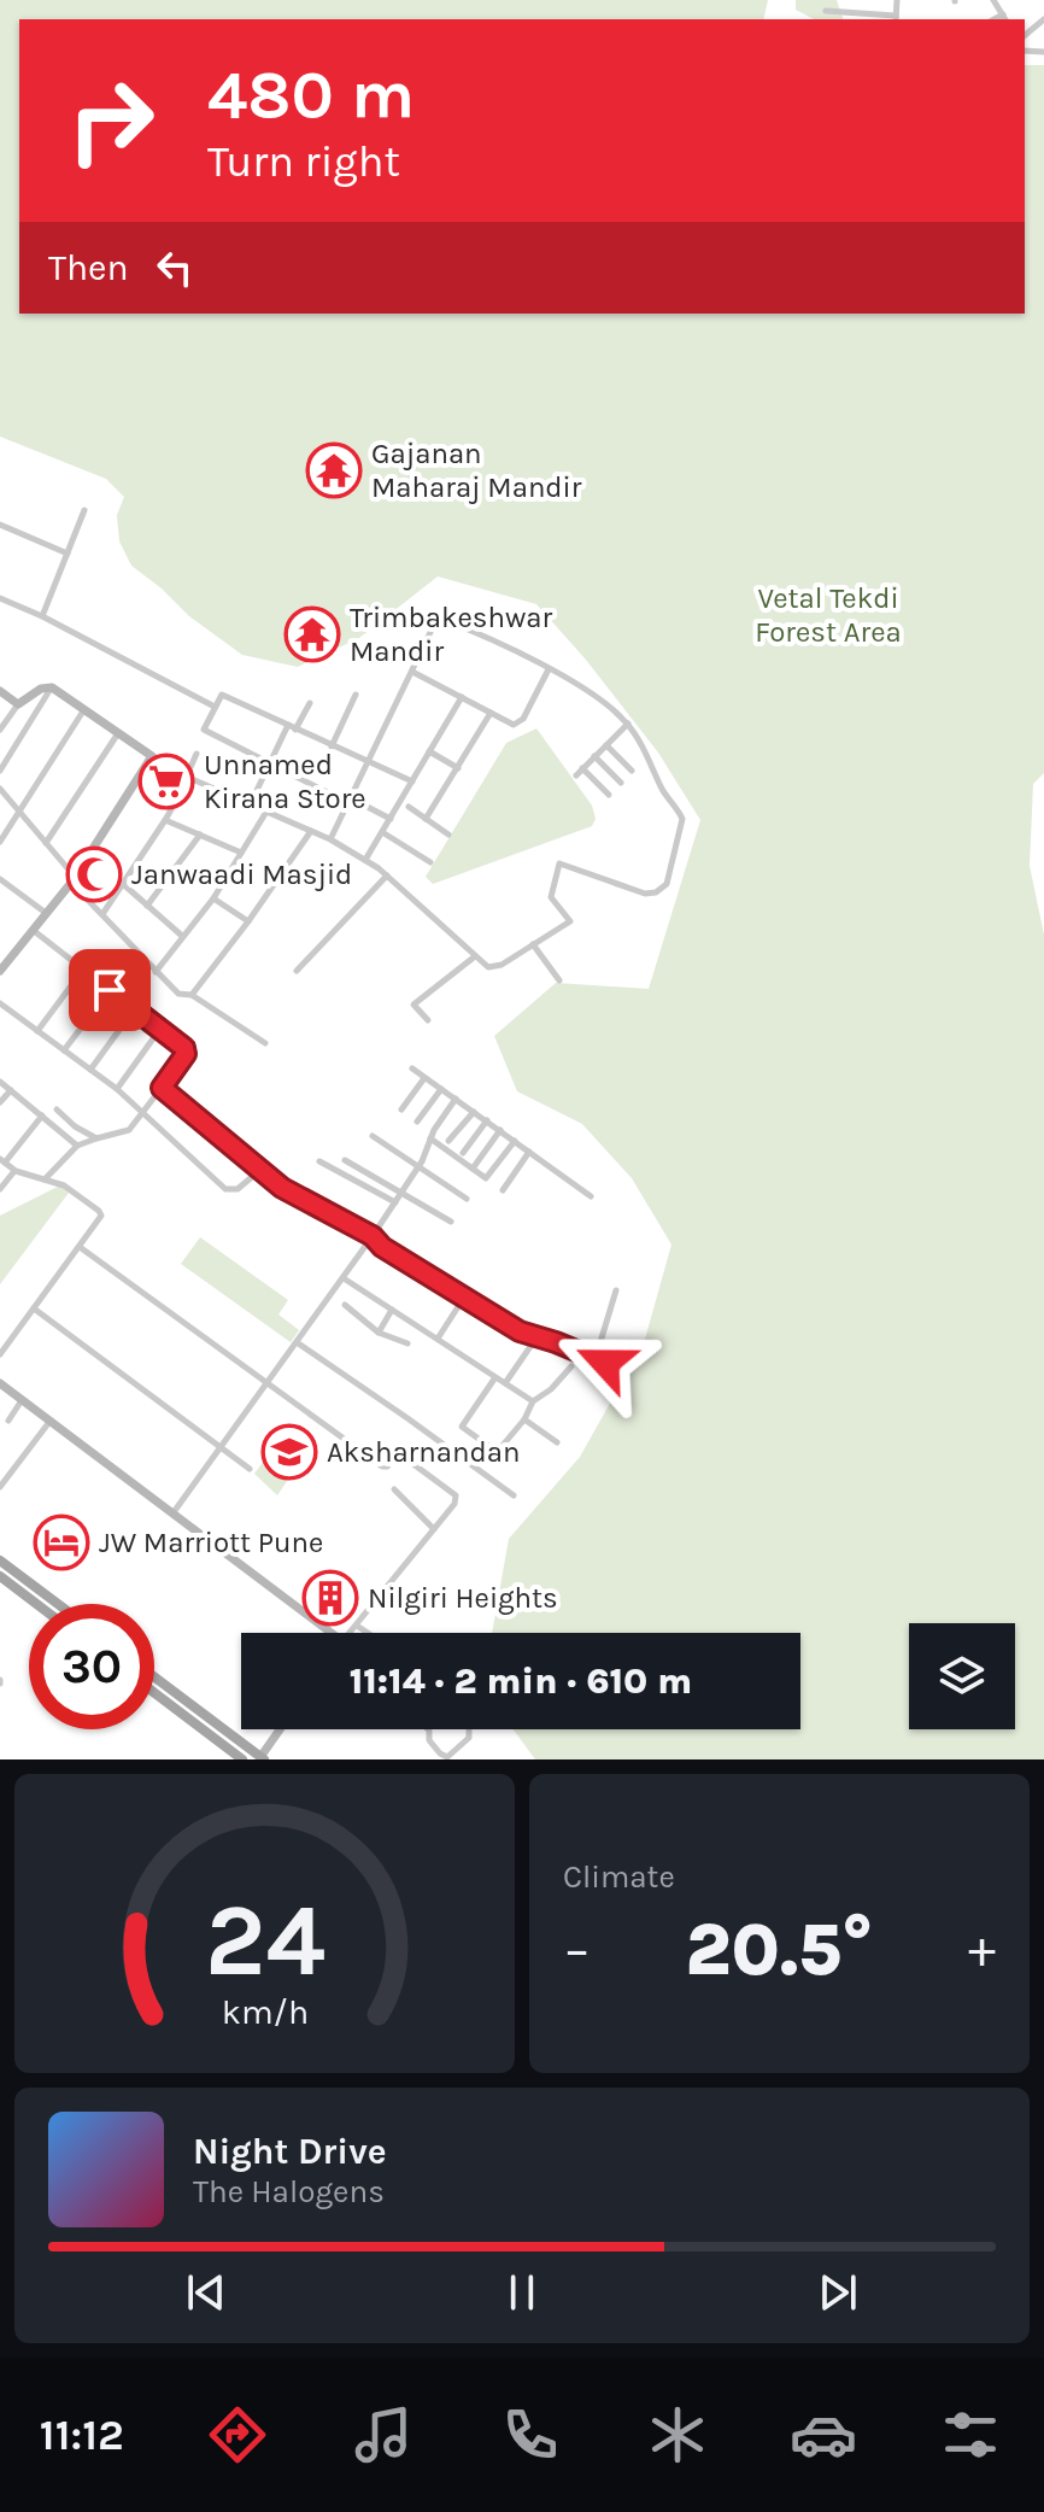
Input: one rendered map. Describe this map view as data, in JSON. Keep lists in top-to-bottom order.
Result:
{
  "parks": ["Vetal Tekdi Forest Area"],
  "places": {
    "temple": ["Gajanan Maharaj Mandir", "Trimbakeshwar Mandir"],
    "supermarket": ["Unnamed Kirana Store"],
    "mosque": ["Janwaadi Masjid"],
    "school or university": ["Aksharnandan"],
    "hotel": ["JW Marriott Pune"],
    "building": ["Nilgiri Heights"]
  },
  "page": {
    "turn": ["480 m", "Turn right"],
    "then": "Then",
    "limit": "30",
    "trip": "11:14 · 2 min · 610 m",
    "tile": "Climate",
    "heat": ["−", "20.5°", "+"],
    "song": ["Night Drive", "The Halogens"],
    "tabs": "11:12",
    "gauge": ["24", "km/h"]
  }
}
